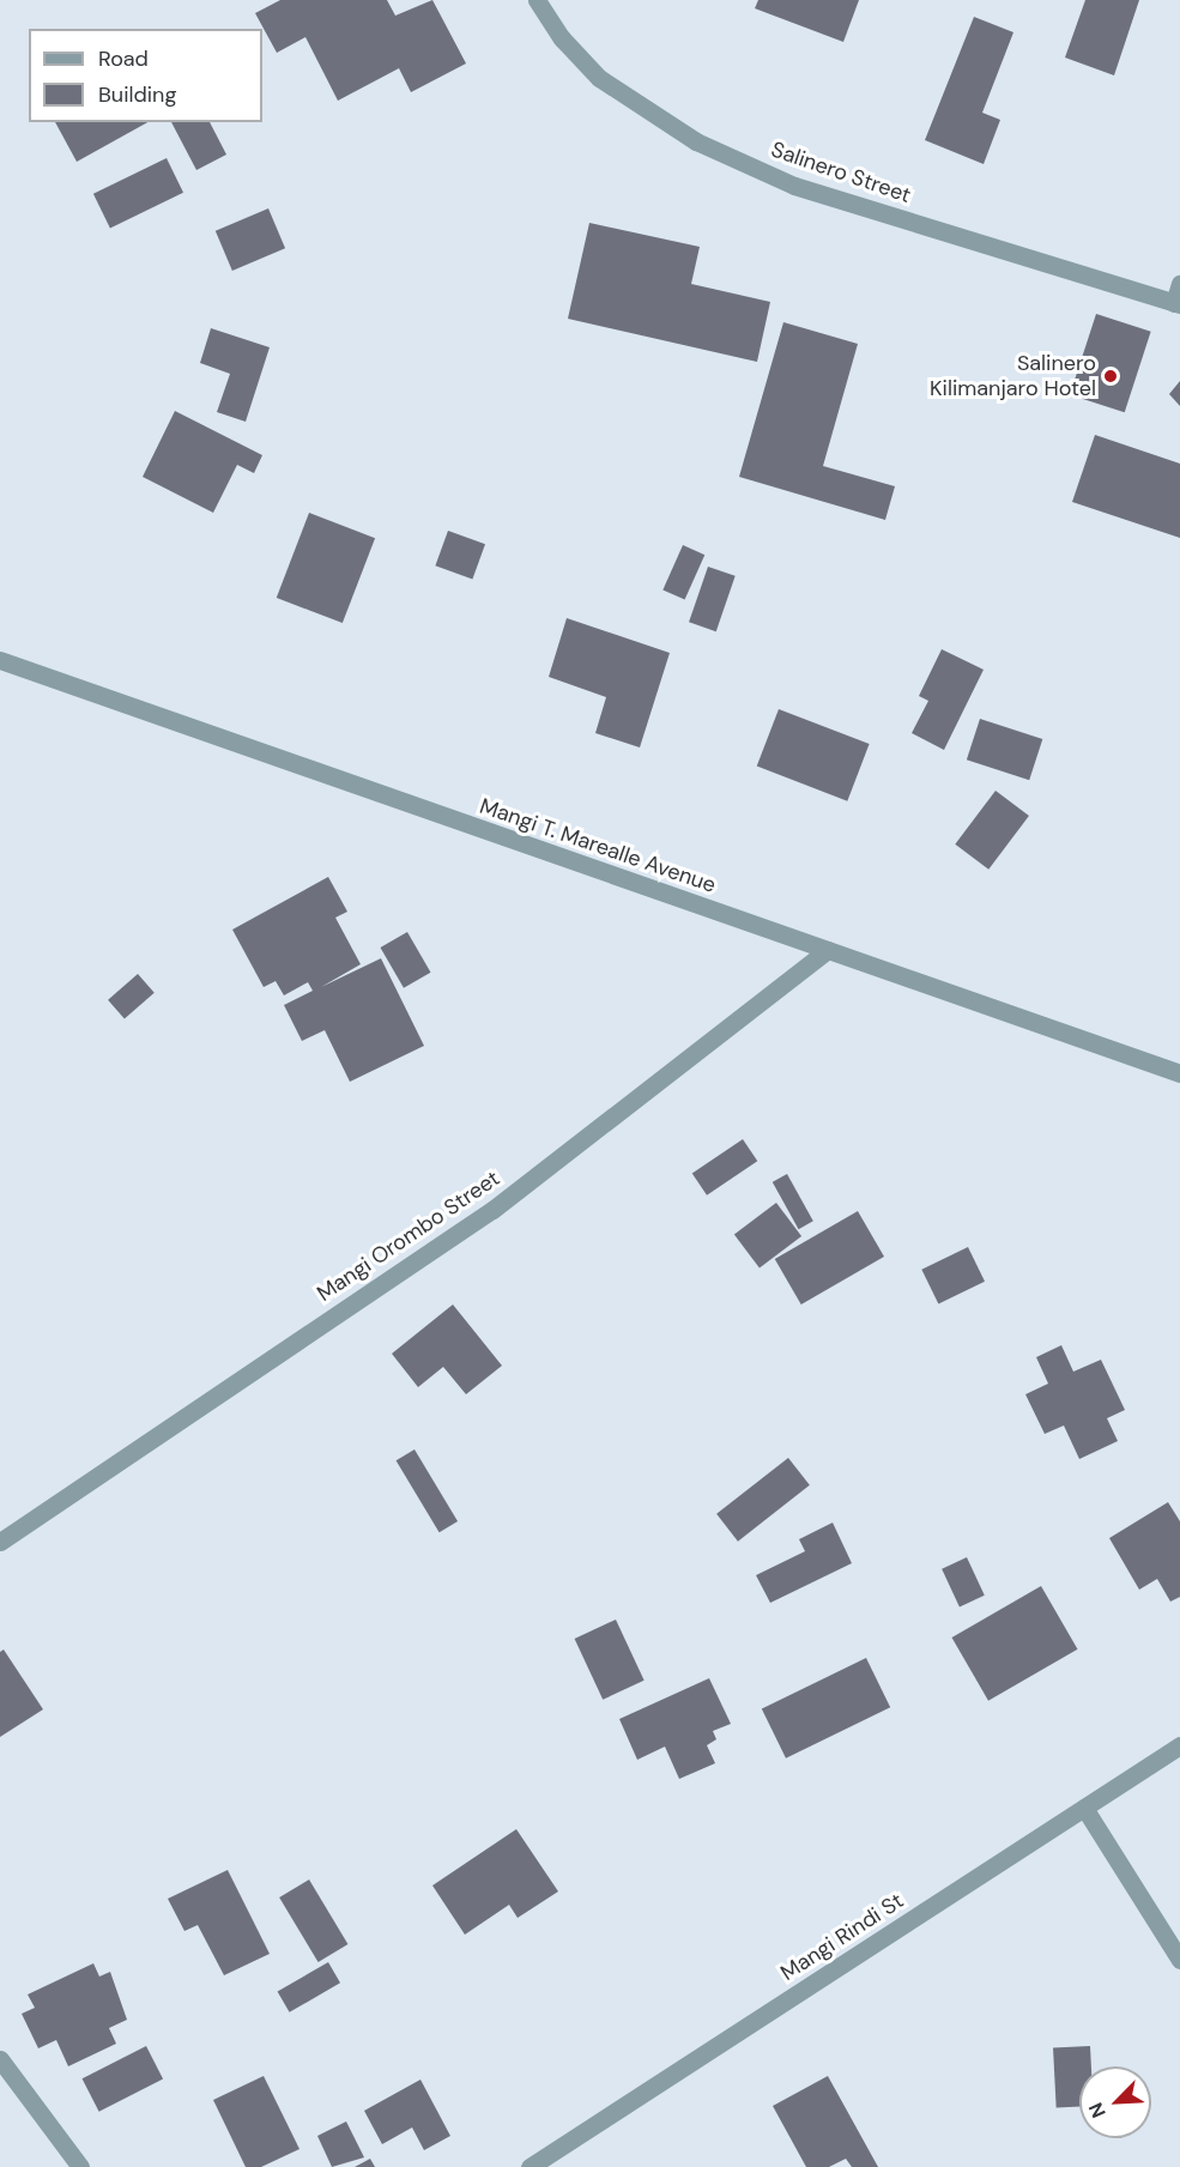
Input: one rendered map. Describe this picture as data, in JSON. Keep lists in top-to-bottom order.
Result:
{
  "streets": {
    "street": [
      "Salinero Street",
      "Mangi T. Marealle Avenue",
      "Mangi Orombo Street",
      "Mangi Rindi St"
    ]
  },
  "crossings": [
    ["Mangi T. Marealle Avenue", "Mangi Orombo Street"]
  ],
  "places": ["Salinero Kilimanjaro Hotel"],
  "legend": ["Road", "Building"],
  "north": "bottom left"
}
